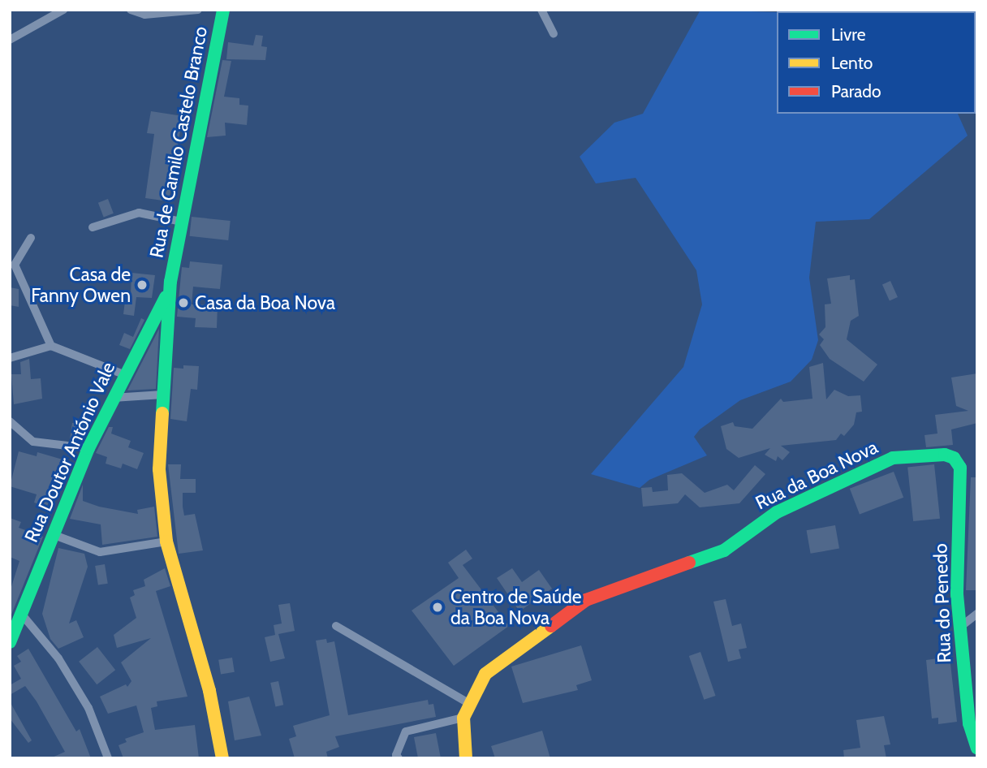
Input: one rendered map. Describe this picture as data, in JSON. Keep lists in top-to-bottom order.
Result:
{
  "streets": {
    "street": [
      "Rua de Camilo Castelo Branco",
      "Rua Doutor António Vale",
      "Rua da Boa Nova",
      "Rua do Penedo"
    ]
  },
  "crossings": [
    ["Rua de Camilo Castelo Branco", "Rua Doutor António Vale"],
    ["Rua da Boa Nova", "Rua do Penedo"]
  ],
  "places": ["Casa de Fanny Owen", "Casa da Boa Nova", "Centro de Saúde da Boa Nova"],
  "legend": ["Livre", "Lento", "Parado"]
}
